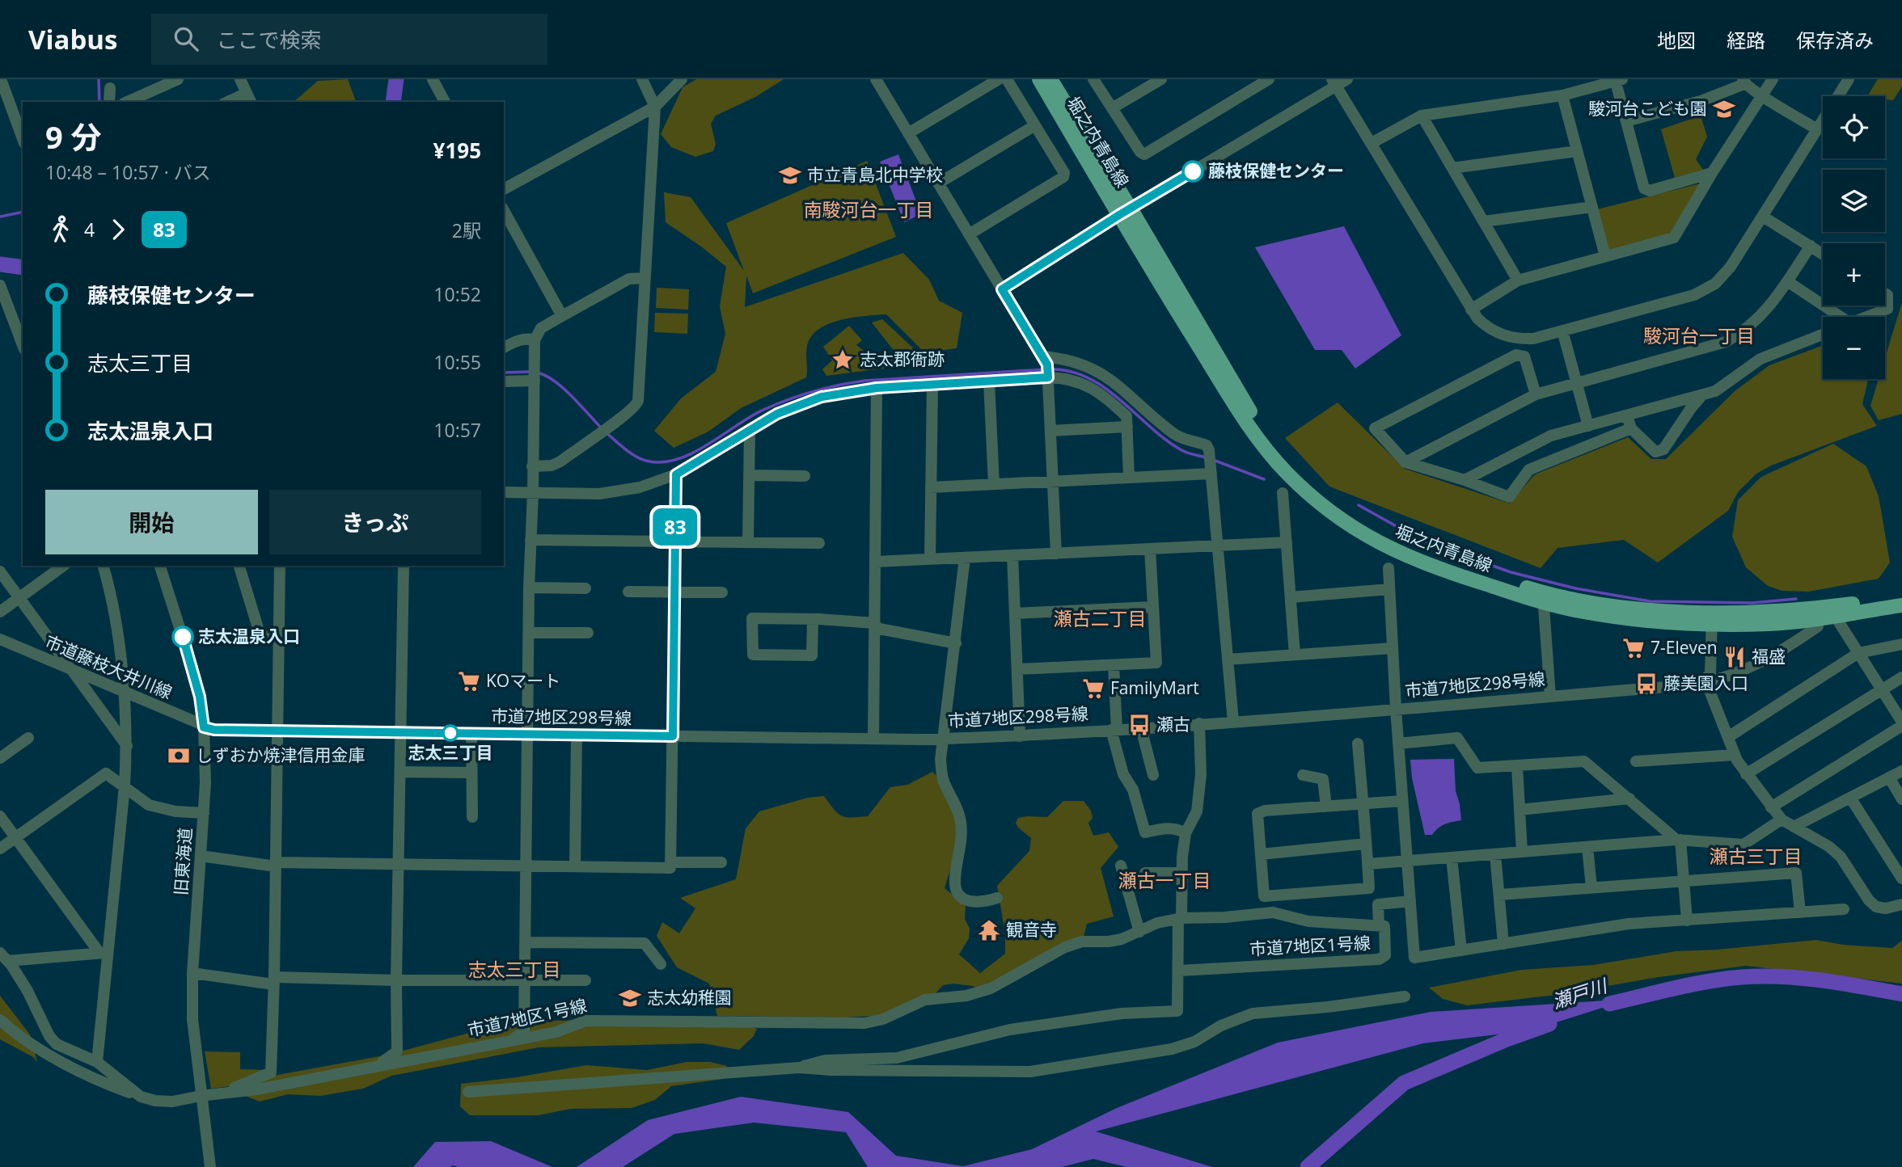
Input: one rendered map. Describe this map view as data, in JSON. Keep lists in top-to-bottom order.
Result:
{
  "streets": {
    "main road": ["堀之内青島線"],
    "street": [
      "市道藤枝大井川線",
      "市道7地区298号線",
      "旧東海道",
      "市道7地区1号線"
    ]
  },
  "crossings": [
    ["市道藤枝大井川線", "市道7地区298号線"],
    ["市道藤枝大井川線", "旧東海道"],
    ["市道7地区298号線", "旧東海道"],
    ["旧東海道", "市道7地区1号線"]
  ],
  "districts": [
    "南駿河台一丁目",
    "駿河台一丁目",
    "瀬古二丁目",
    "瀬古三丁目",
    "瀬古一丁目",
    "志太三丁目"
  ],
  "water": ["瀬戸川"],
  "places": {
    "school or university": ["駿河台こども園", "市立青島北中学校", "志太幼稚園"],
    "other": ["藤枝保健センター", "志太温泉入口", "志太三丁目"],
    "place": ["志太郡衙跡"],
    "supermarket": ["7-Eleven", "KOマート", "FamilyMart"],
    "restaurant": ["福盛"],
    "bus stop": ["藤美園入口", "瀬古"],
    "bank": ["しずおか焼津信用金庫"],
    "temple": ["観音寺"]
  },
  "lines": ["bus line 83"],
  "page": {
    "header": "Viabus",
    "search": "ここで検索",
    "nav": ["地図", "経路", "保存済み"],
    "on_map": "83",
    "map_buttons": ["+", "−"],
    "heading": ["9 分", "10:48 – 10:57 · バス", "¥195"],
    "legs": ["4", "83", "2駅"],
    "list": [
      {
        "name": "藤枝保健センター",
        "value": "10:52"
      },
      {
        "name": "志太三丁目",
        "value": "10:55"
      },
      {
        "name": "志太温泉入口",
        "value": "10:57"
      }
    ],
    "buttons": ["開始", "きっぷ"]
  }
}
